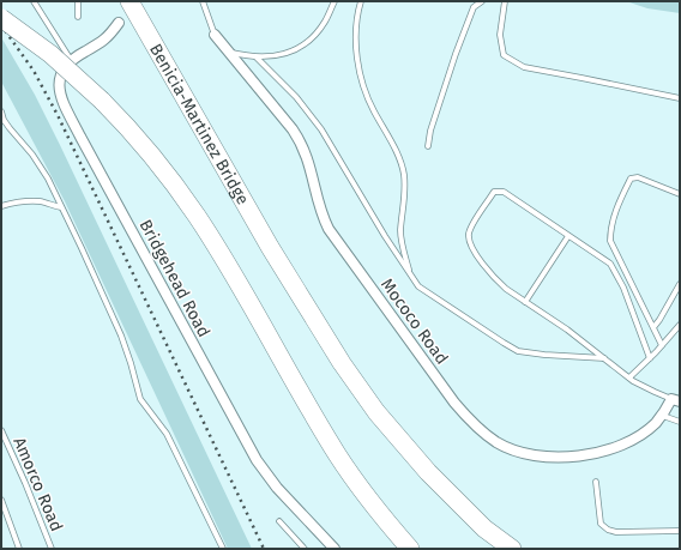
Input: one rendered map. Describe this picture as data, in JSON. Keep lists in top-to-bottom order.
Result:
{
  "streets": {
    "highway": ["Benicia-Martinez Bridge"],
    "street": ["Bridgehead Road", "Mococo Road"],
    "lane": ["Amorco Road"]
  }
}
